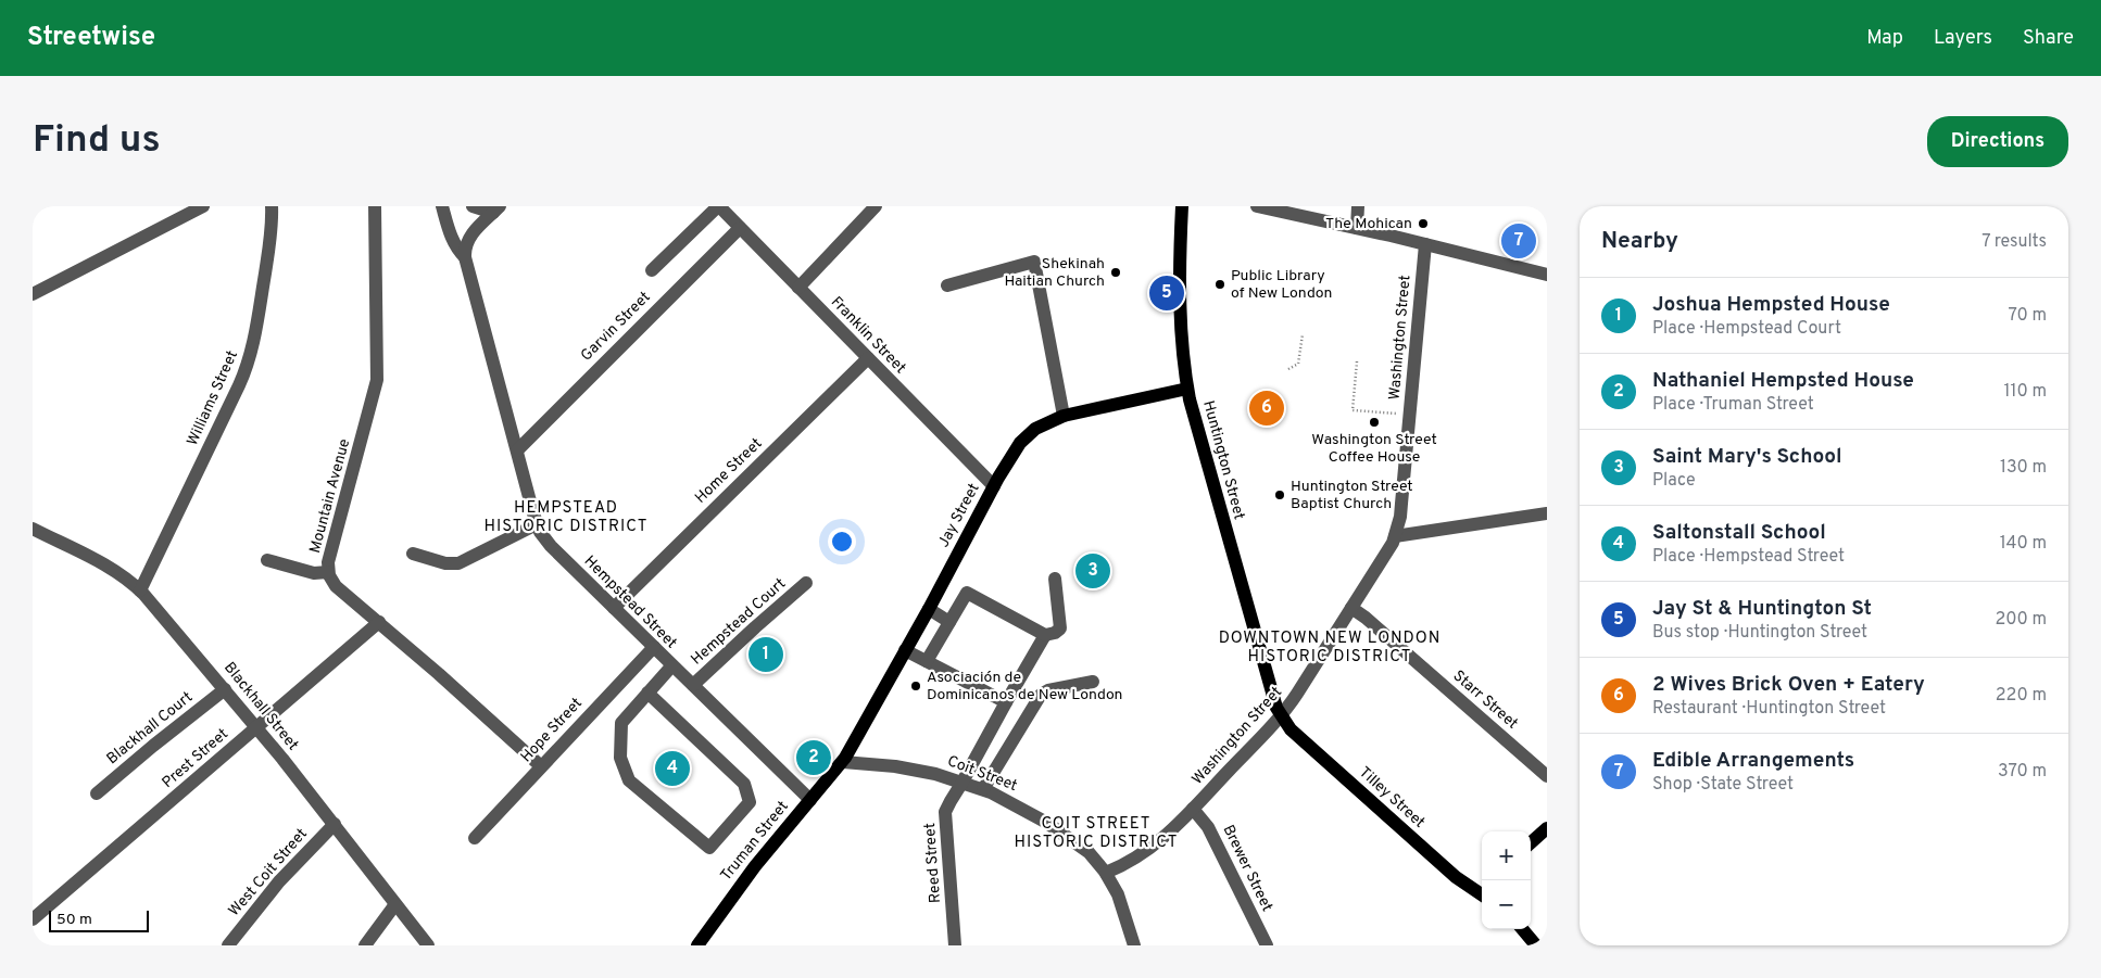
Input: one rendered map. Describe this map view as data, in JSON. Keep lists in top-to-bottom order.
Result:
{
  "streets": {
    "main road": [
      "Huntington Street",
      "Jay Street",
      "Tilley Street",
      "Truman Street"
    ],
    "street": [
      "Garvin Street",
      "Franklin Street",
      "Washington Street",
      "Williams Street",
      "Home Street",
      "Mountain Avenue",
      "Hempstead Street",
      "Hempstead Court",
      "Starr Street",
      "Blackhall Street",
      "Blackhall Court",
      "Hope Street",
      "Prest Street",
      "Coit Street",
      "Reed Street",
      "Brewer Street",
      "West Coit Street"
    ]
  },
  "crossings": [
    ["Garvin Street", "Franklin Street"],
    ["Garvin Street", "Hempstead Street"],
    ["Franklin Street", "Home Street"],
    ["Franklin Street", "Jay Street"],
    ["Washington Street", "Huntington Street"],
    ["Washington Street", "Starr Street"],
    ["Washington Street", "Coit Street"],
    ["Washington Street", "Tilley Street"],
    ["Washington Street", "Brewer Street"],
    ["Williams Street", "Blackhall Street"],
    ["Huntington Street", "Jay Street"],
    ["Huntington Street", "Tilley Street"],
    ["Home Street", "Hempstead Street"],
    ["Mountain Avenue", "Hope Street"],
    ["Mountain Avenue", "Prest Street"],
    ["Jay Street", "Coit Street"],
    ["Jay Street", "Truman Street"],
    ["Hempstead Street", "Hempstead Court"],
    ["Hempstead Street", "Hope Street"],
    ["Hempstead Street", "Truman Street"],
    ["Blackhall Street", "Blackhall Court"],
    ["Blackhall Street", "Prest Street"],
    ["Blackhall Street", "West Coit Street"],
    ["Coit Street", "Truman Street"],
    ["Coit Street", "Reed Street"]
  ],
  "districts": ["HEMPSTEAD HISTORIC DISTRICT", "DOWNTOWN NEW LONDON HISTORIC DISTRICT", "COIT STREET HISTORIC DISTRICT"],
  "places": [
    "The Mohican",
    "Shekinah Haitian Church",
    "Public Library of New London",
    "Washington Street Coffee House",
    "Huntington Street Baptist Church",
    "Asociación de Dominicanos de New London"
  ],
  "scale_bar": "50 m",
  "page": {
    "header": "Streetwise",
    "nav": ["Map", "Layers", "Share"],
    "buttons": "Directions",
    "title": "Find us",
    "heading": ["Nearby", "7 results"],
    "pins": [
      "7",
      "5",
      "6",
      "3",
      "1",
      "2",
      "4"
    ],
    "list": [
      {
        "mark": "1",
        "name": "Joshua Hempsted House",
        "note": "Place · Hempstead Court",
        "value": "70 m"
      },
      {
        "mark": "2",
        "name": "Nathaniel Hempsted House",
        "note": "Place · Truman Street",
        "value": "110 m"
      },
      {
        "mark": "3",
        "name": "Saint Mary's School",
        "note": "Place",
        "value": "130 m"
      },
      {
        "mark": "4",
        "name": "Saltonstall School",
        "note": "Place · Hempstead Street",
        "value": "140 m"
      },
      {
        "mark": "5",
        "name": "Jay St & Huntington St",
        "note": "Bus stop · Huntington Street",
        "value": "200 m"
      },
      {
        "mark": "6",
        "name": "2 Wives Brick Oven + Eatery",
        "note": "Restaurant · Huntington Street",
        "value": "220 m"
      },
      {
        "mark": "7",
        "name": "Edible Arrangements",
        "note": "Shop · State Street",
        "value": "370 m"
      }
    ],
    "map_buttons": ["+", "−"],
    "scale": "50 m"
  }
}
